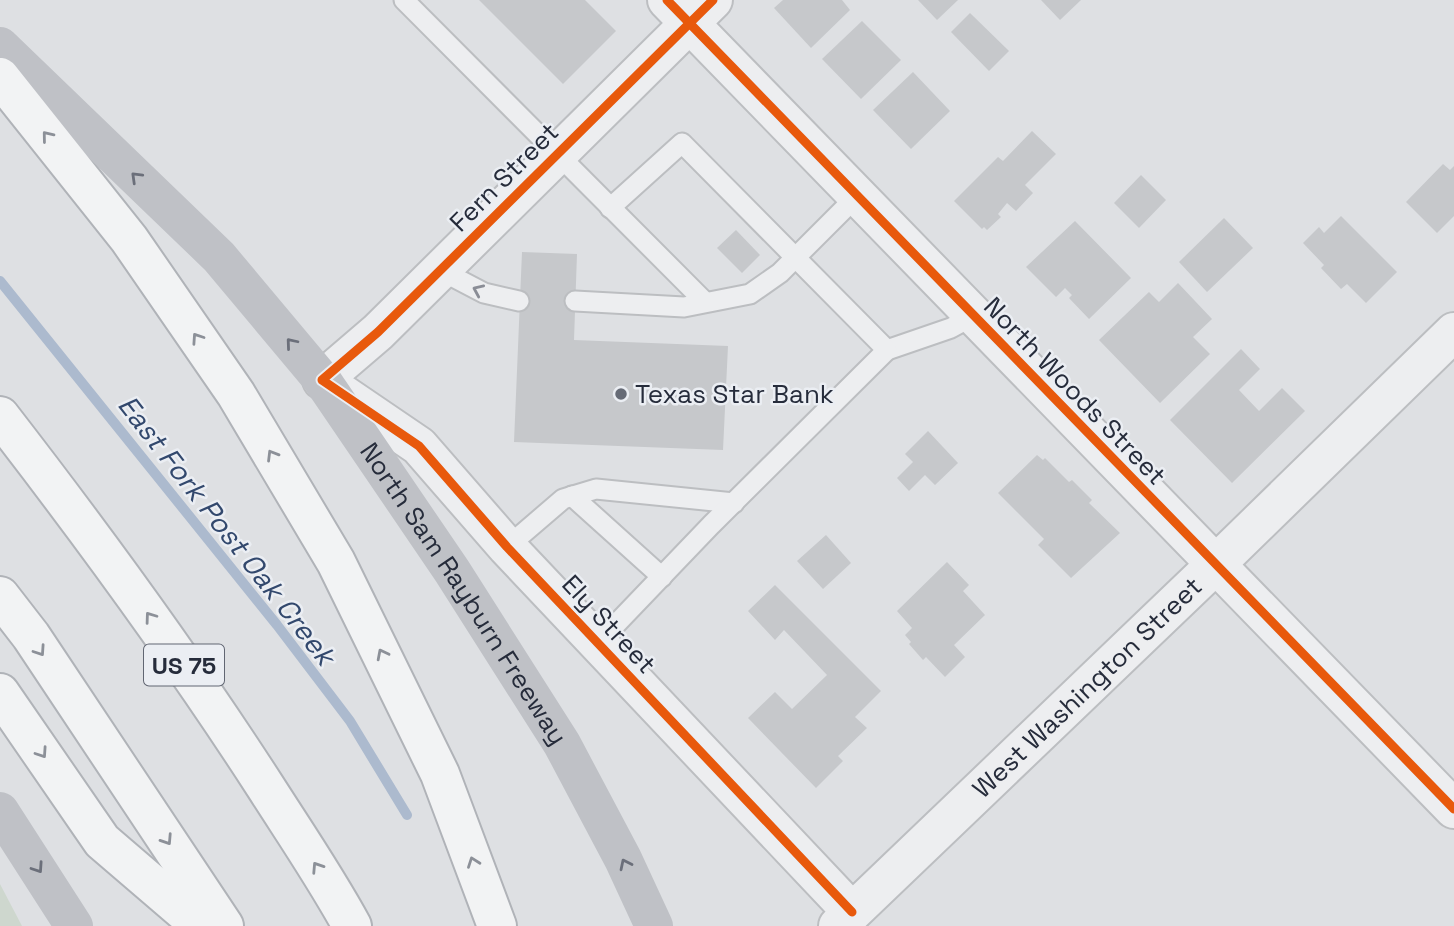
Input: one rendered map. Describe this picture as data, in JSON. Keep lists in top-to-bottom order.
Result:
{
  "streets": {
    "highway": ["US 75"],
    "main road": ["North Sam Rayburn Freeway"],
    "street": [
      "Fern Street",
      "North Woods Street",
      "Ely Street",
      "West Washington Street"
    ]
  },
  "crossings": [
    ["Fern Street", "North Woods Street"],
    ["Fern Street", "North Sam Rayburn Freeway"],
    ["Fern Street", "Ely Street"],
    ["North Woods Street", "West Washington Street"],
    ["North Sam Rayburn Freeway", "Ely Street"],
    ["Ely Street", "West Washington Street"]
  ],
  "one_way": ["North Sam Rayburn Freeway"],
  "water": ["East Fork Post Oak Creek"],
  "places": ["Texas Star Bank"]
}
